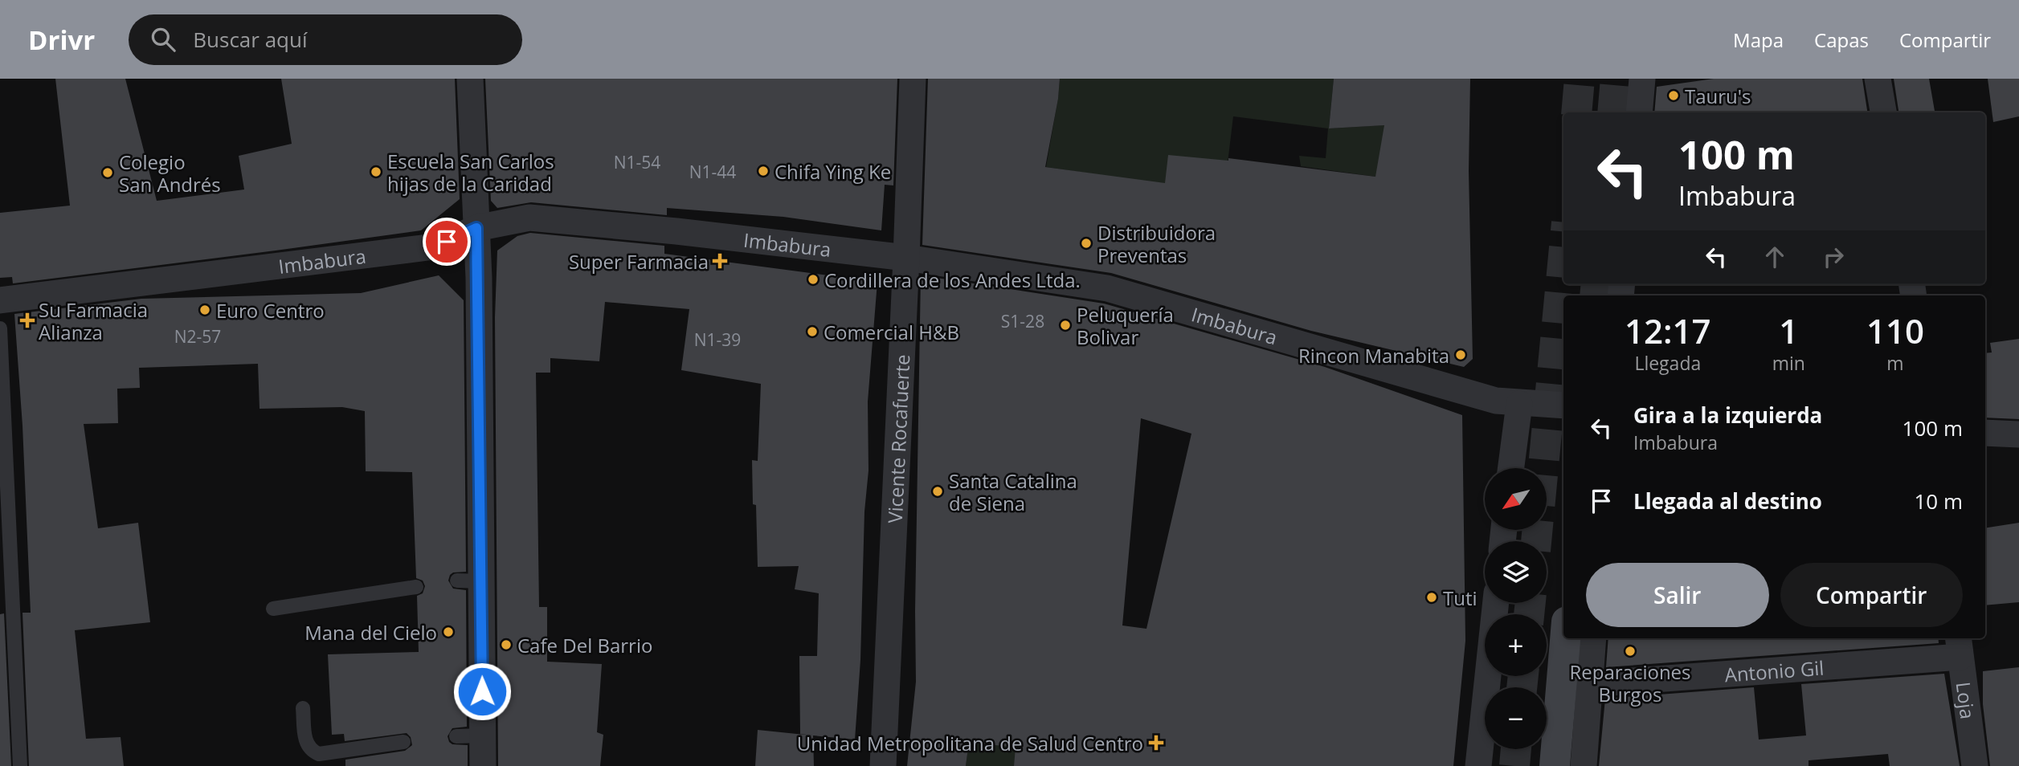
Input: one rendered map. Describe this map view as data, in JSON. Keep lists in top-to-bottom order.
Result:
{
  "streets": {
    "street": [
      "Imbabura",
      "Vicente Rocafuerte",
      "Antonio Gil",
      "Loja"
    ]
  },
  "crossings": [
    ["Imbabura", "Vicente Rocafuerte"],
    ["Antonio Gil", "Loja"]
  ],
  "places": {
    "other": [
      "Tauru's",
      "Chifa Ying Ke",
      "Escuela San Carlos hijas de la Caridad",
      "Colegio San Andrés",
      "Distribuidora Preventas",
      "Cordillera de los Andes Ltda.",
      "Euro Centro",
      "Peluquería Bolivar",
      "Comercial H&B",
      "Rincon Manabita",
      "Santa Catalina de Siena",
      "Tuti",
      "Mana del Cielo",
      "Cafe Del Barrio",
      "Reparaciones Burgos"
    ],
    "health": ["Super Farmacia", "Su Farmacia Alianza", "Unidad Metropolitana de Salud Centro"]
  },
  "house_numbers": [
    "N1-54",
    "N1-44",
    "S1-28",
    "N2-57",
    "N1-39"
  ],
  "north": "bottom left",
  "page": {
    "header": "Drivr",
    "search": "Buscar aquí",
    "nav": ["Mapa", "Capas", "Compartir"],
    "turn": ["100 m", "Imbabura"],
    "eta": [
      "12:17",
      "Llegada",
      "1",
      "min",
      "110",
      "m"
    ],
    "list": [
      {
        "name": "Gira a la izquierda",
        "note": "Imbabura",
        "value": "100 m"
      },
      {
        "name": "Llegada al destino",
        "value": "10 m"
      }
    ],
    "map_buttons": ["+", "−"],
    "buttons": ["Salir", "Compartir"]
  }
}
